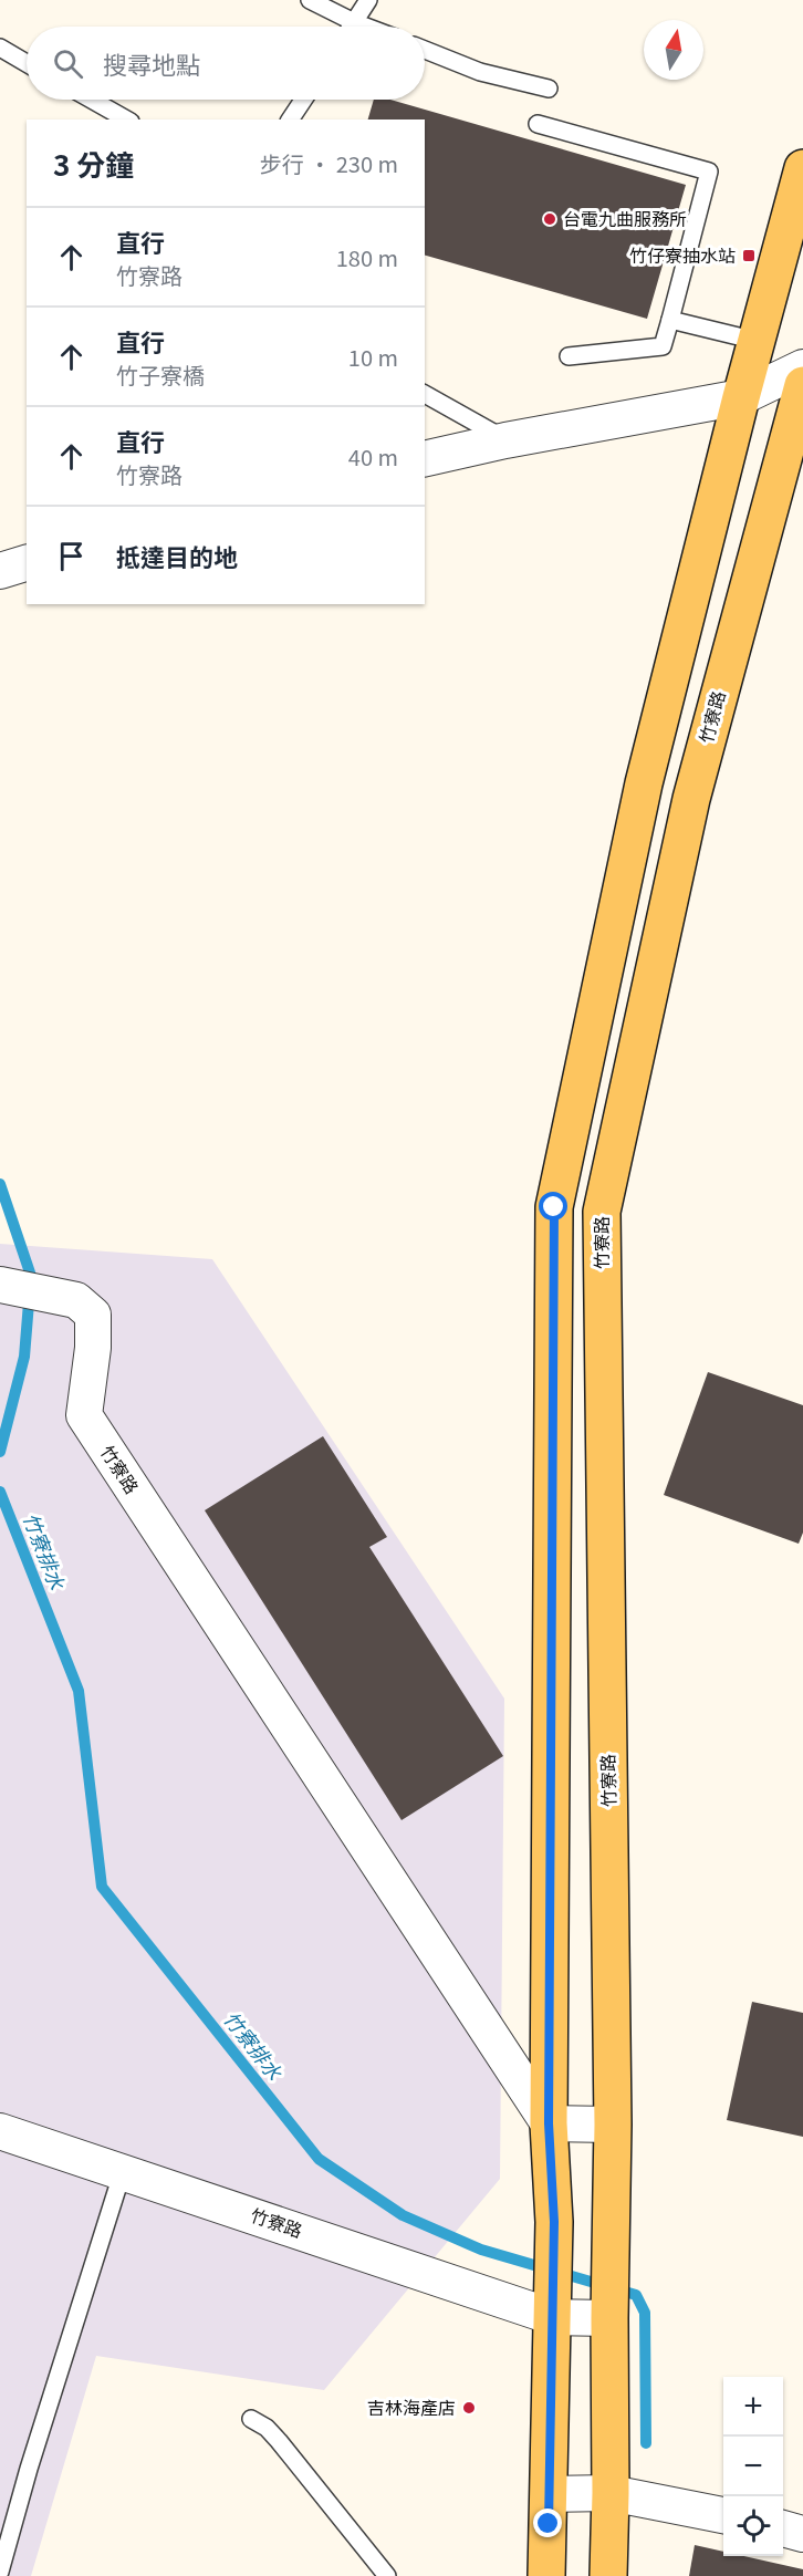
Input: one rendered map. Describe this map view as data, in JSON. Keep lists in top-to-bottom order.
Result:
{
  "streets": {
    "main road": ["竹寮路"]
  },
  "water": ["竹寮排水"],
  "places": {
    "other": ["台電九曲服務所", "吉林海產店"],
    "transit": ["竹仔寮抽水站"]
  },
  "north": "top",
  "page": {
    "search": "搜尋地點",
    "heading": ["3 分鐘", "步行 · 230 m"],
    "list": [
      ["直行", "竹寮路", "180 m"],
      ["直行", "竹子寮橋", "10 m"],
      ["直行", "竹寮路", "40 m"],
      "抵達目的地"
    ],
    "map_buttons": ["+", "−"]
  }
}
